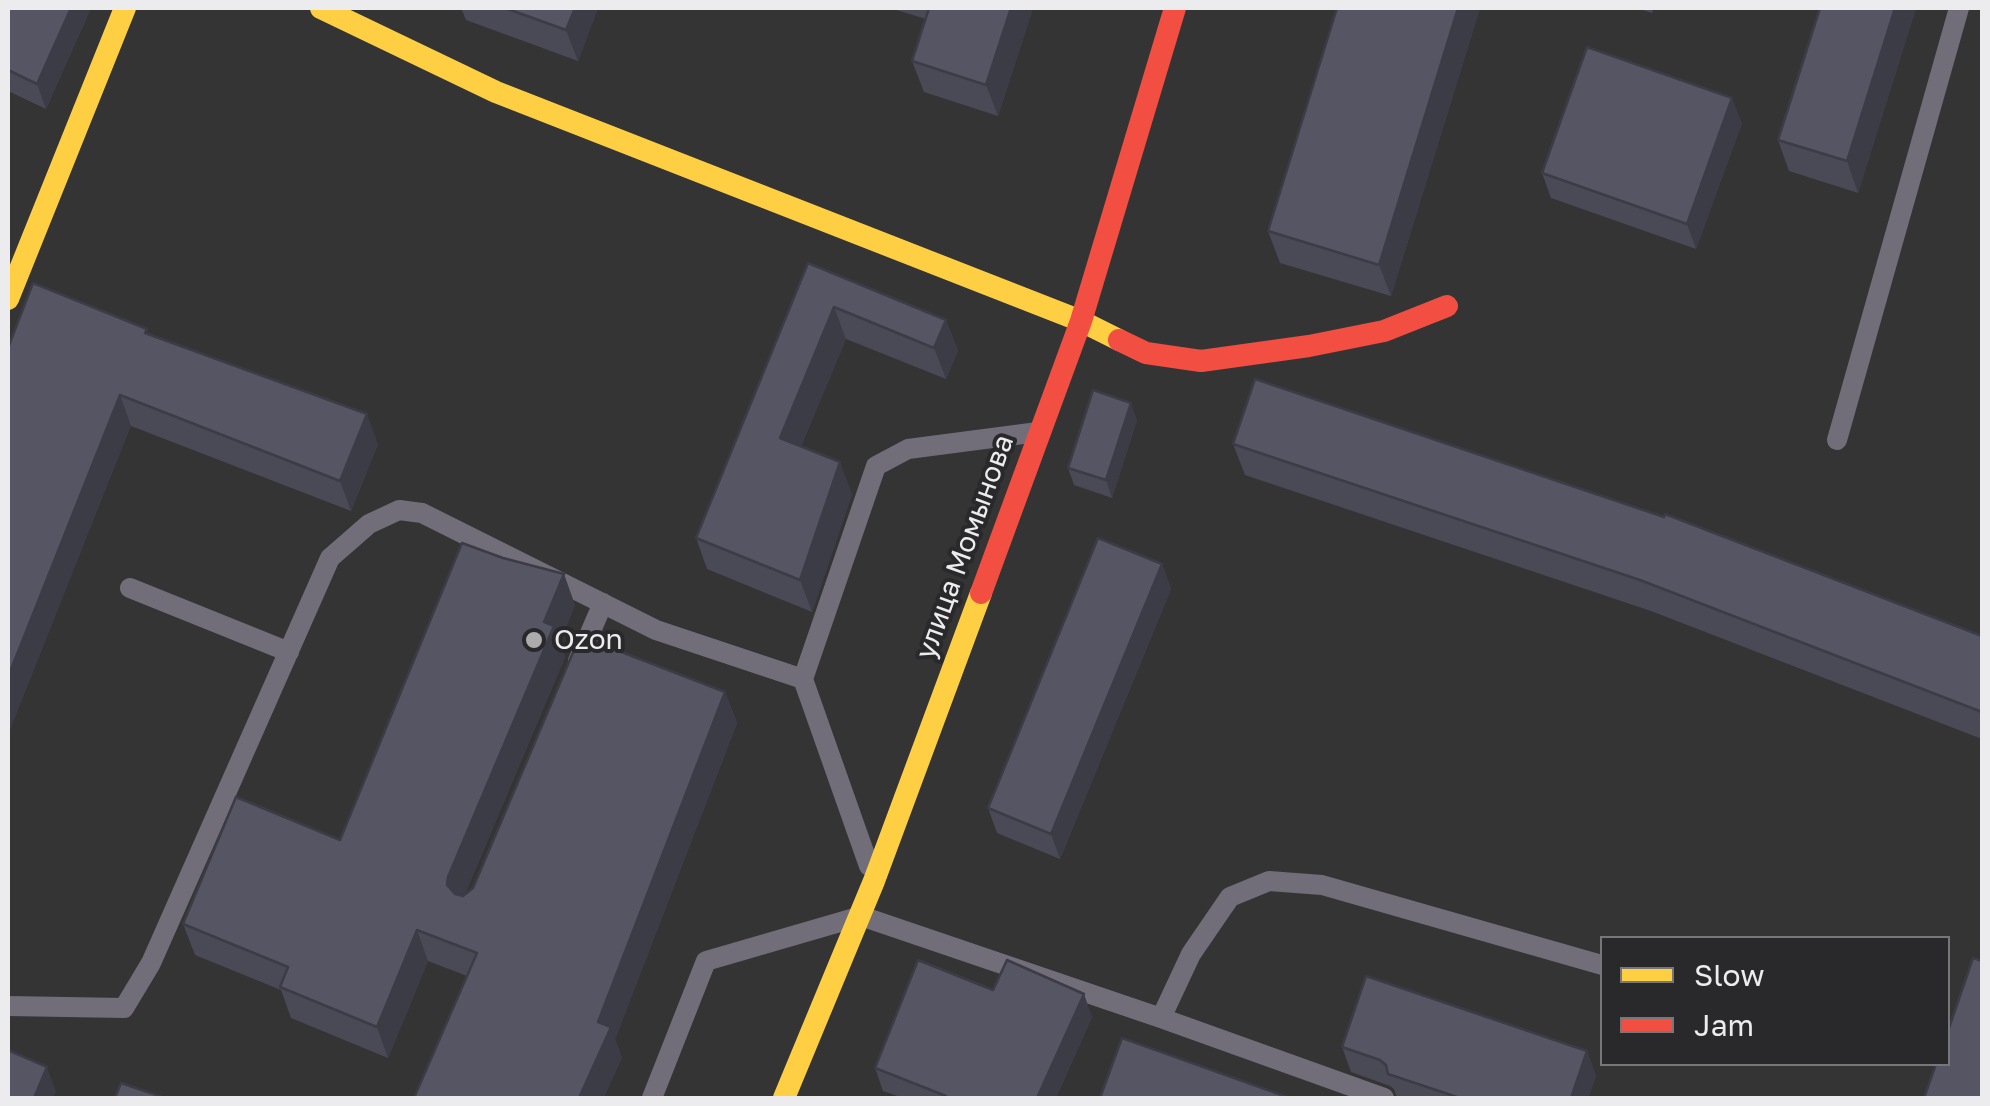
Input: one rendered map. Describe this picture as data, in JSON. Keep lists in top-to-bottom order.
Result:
{
  "streets": {
    "street": ["улица Момынова"]
  },
  "places": ["Ozon"],
  "legend": ["Slow", "Jam"]
}
